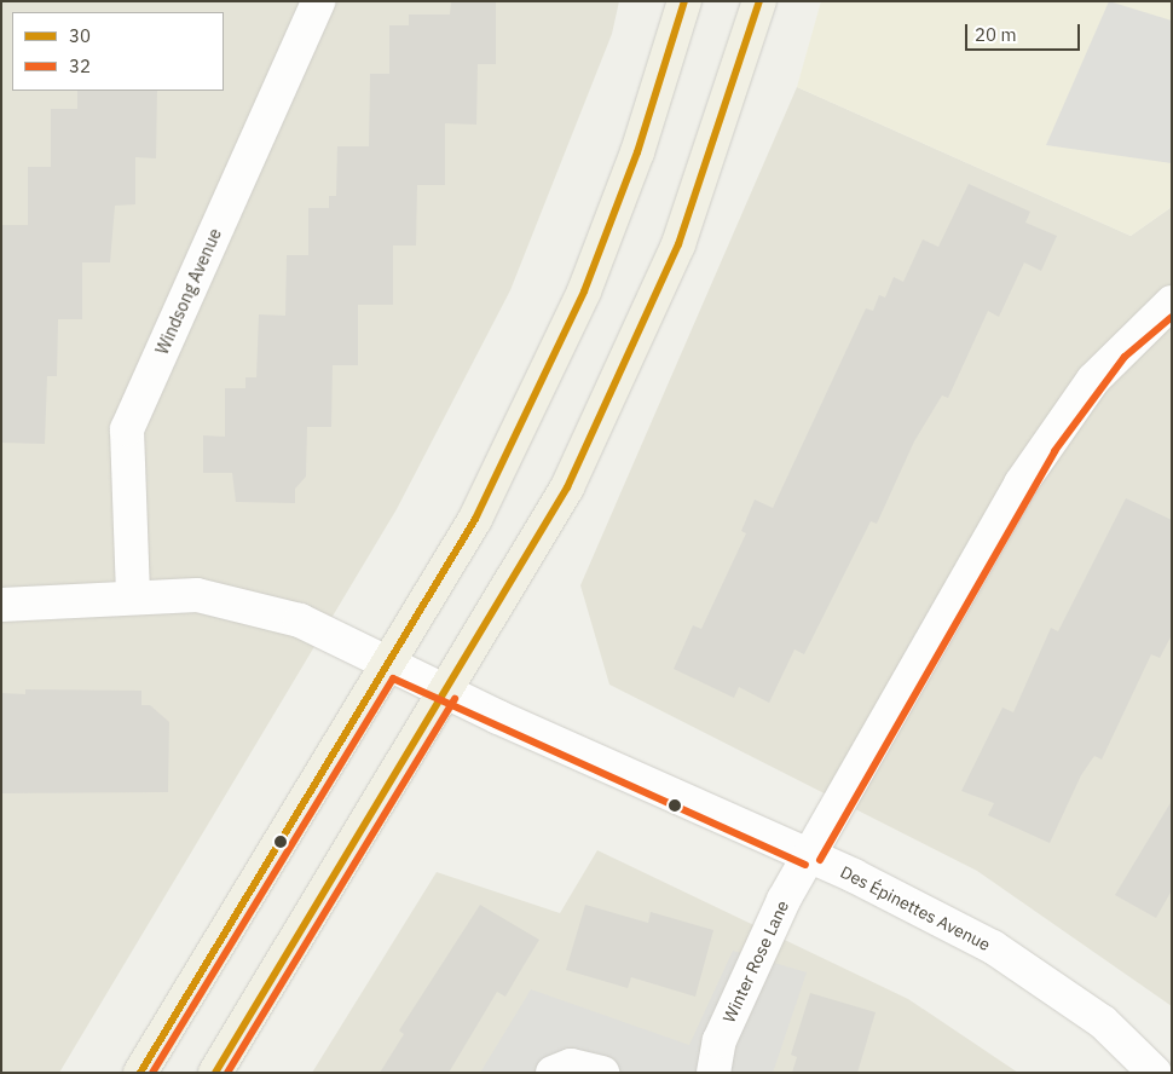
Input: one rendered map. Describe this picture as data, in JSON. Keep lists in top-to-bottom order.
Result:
{
  "streets": {
    "street": ["Windsong Avenue", "Des Épinettes Avenue", "Winter Rose Lane"]
  },
  "crossings": [
    ["Windsong Avenue", "Des Épinettes Avenue"],
    ["Des Épinettes Avenue", "Winter Rose Lane"]
  ],
  "lines": ["transit line 30", "transit line 32"],
  "legend": ["30", "32"],
  "scale_bar": "20 m"
}
